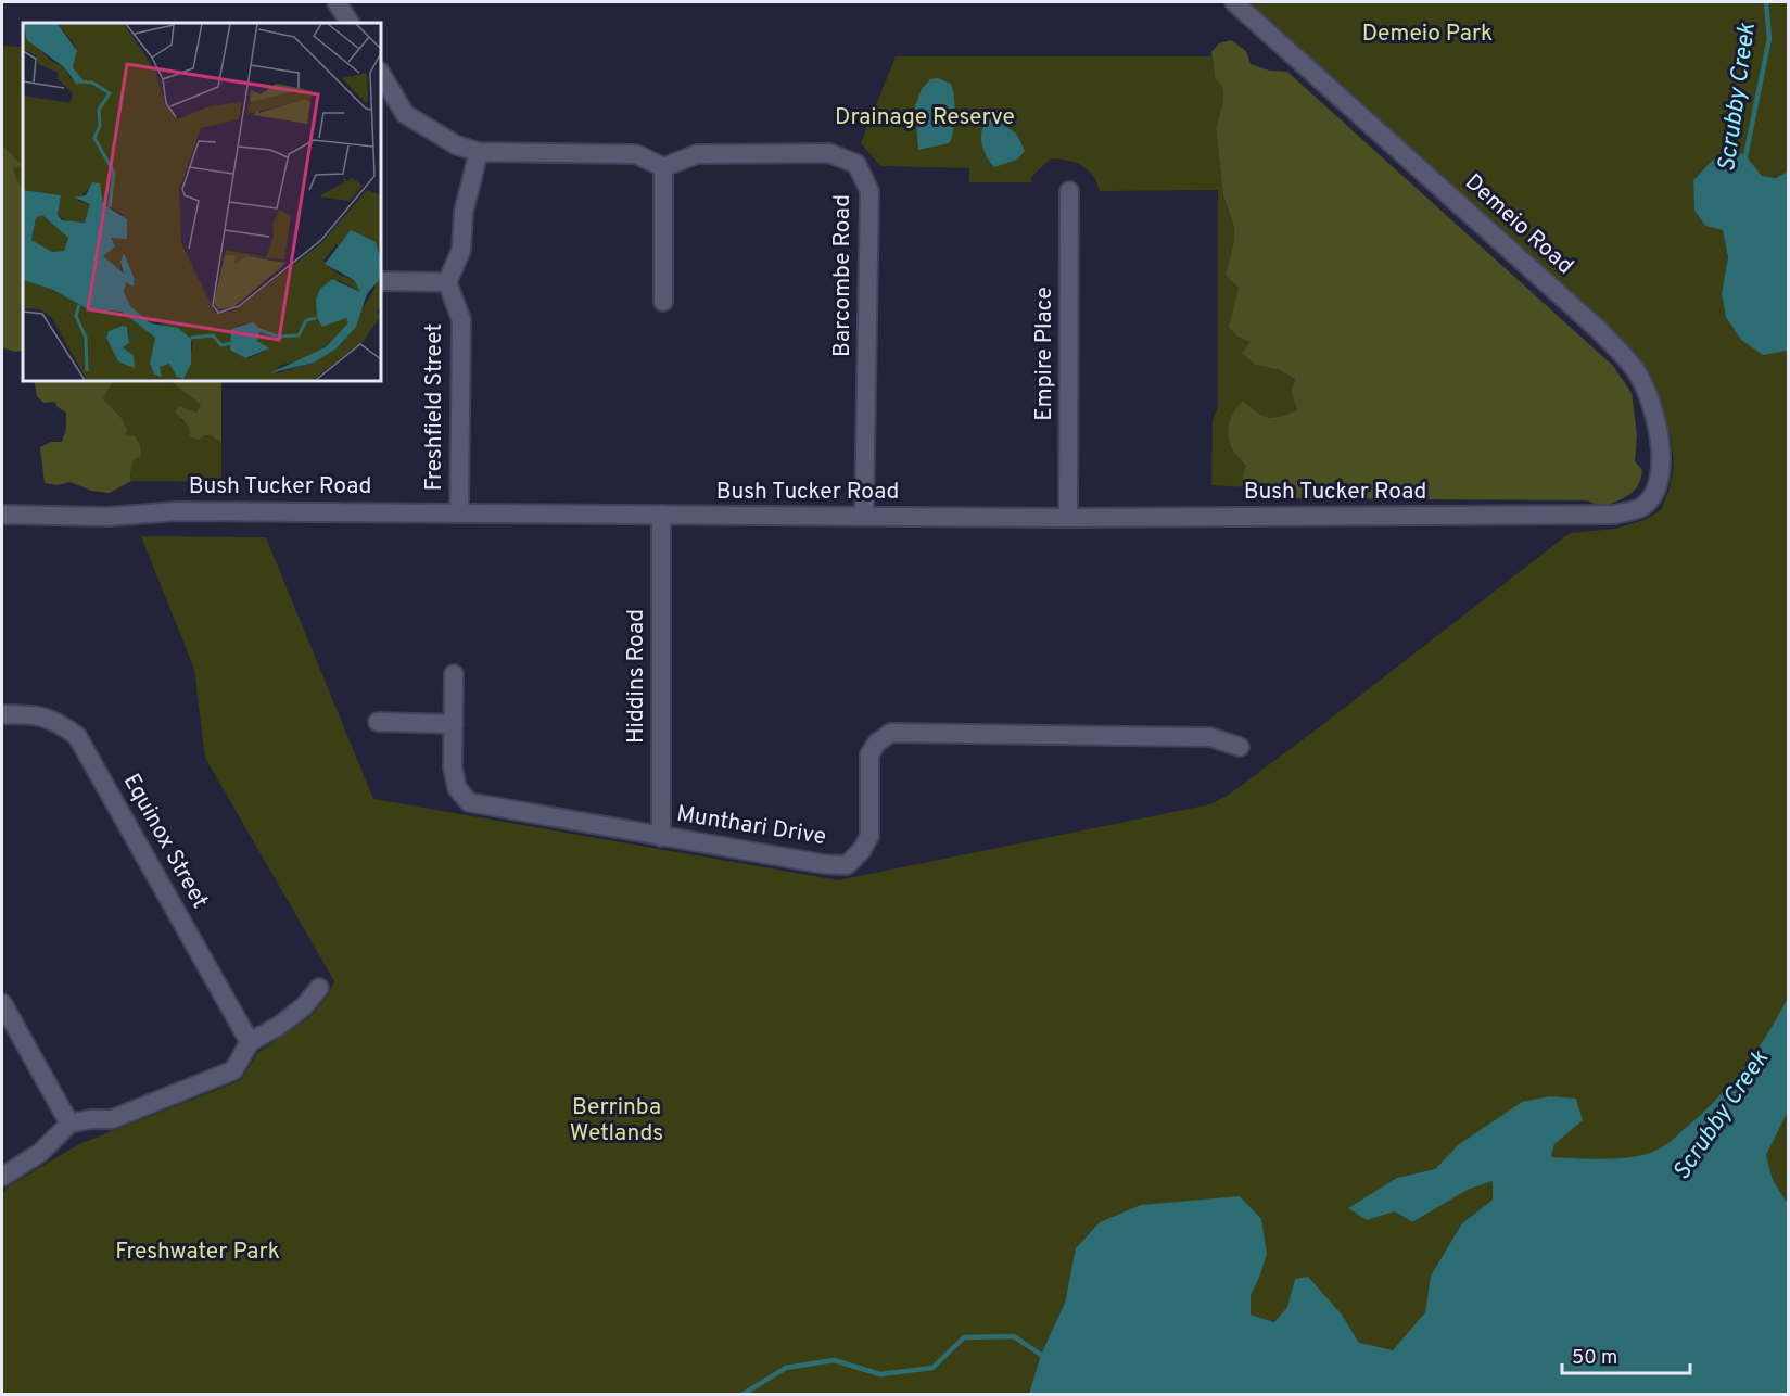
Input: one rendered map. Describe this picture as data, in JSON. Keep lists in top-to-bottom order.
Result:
{
  "streets": {
    "street": [
      "Demeio Road",
      "Barcombe Road",
      "Empire Place",
      "Freshfield Street",
      "Bush Tucker Road",
      "Hiddins Road",
      "Munthari Drive",
      "Equinox Street"
    ]
  },
  "crossings": [
    ["Demeio Road", "Bush Tucker Road"],
    ["Barcombe Road", "Bush Tucker Road"],
    ["Empire Place", "Bush Tucker Road"],
    ["Freshfield Street", "Bush Tucker Road"],
    ["Bush Tucker Road", "Hiddins Road"],
    ["Hiddins Road", "Munthari Drive"]
  ],
  "water": ["Scrubby Creek"],
  "parks": [
    "Demeio Park",
    "Drainage Reserve",
    "Berrinba Wetlands",
    "Freshwater Park"
  ],
  "scale_bar": "50 m"
}
